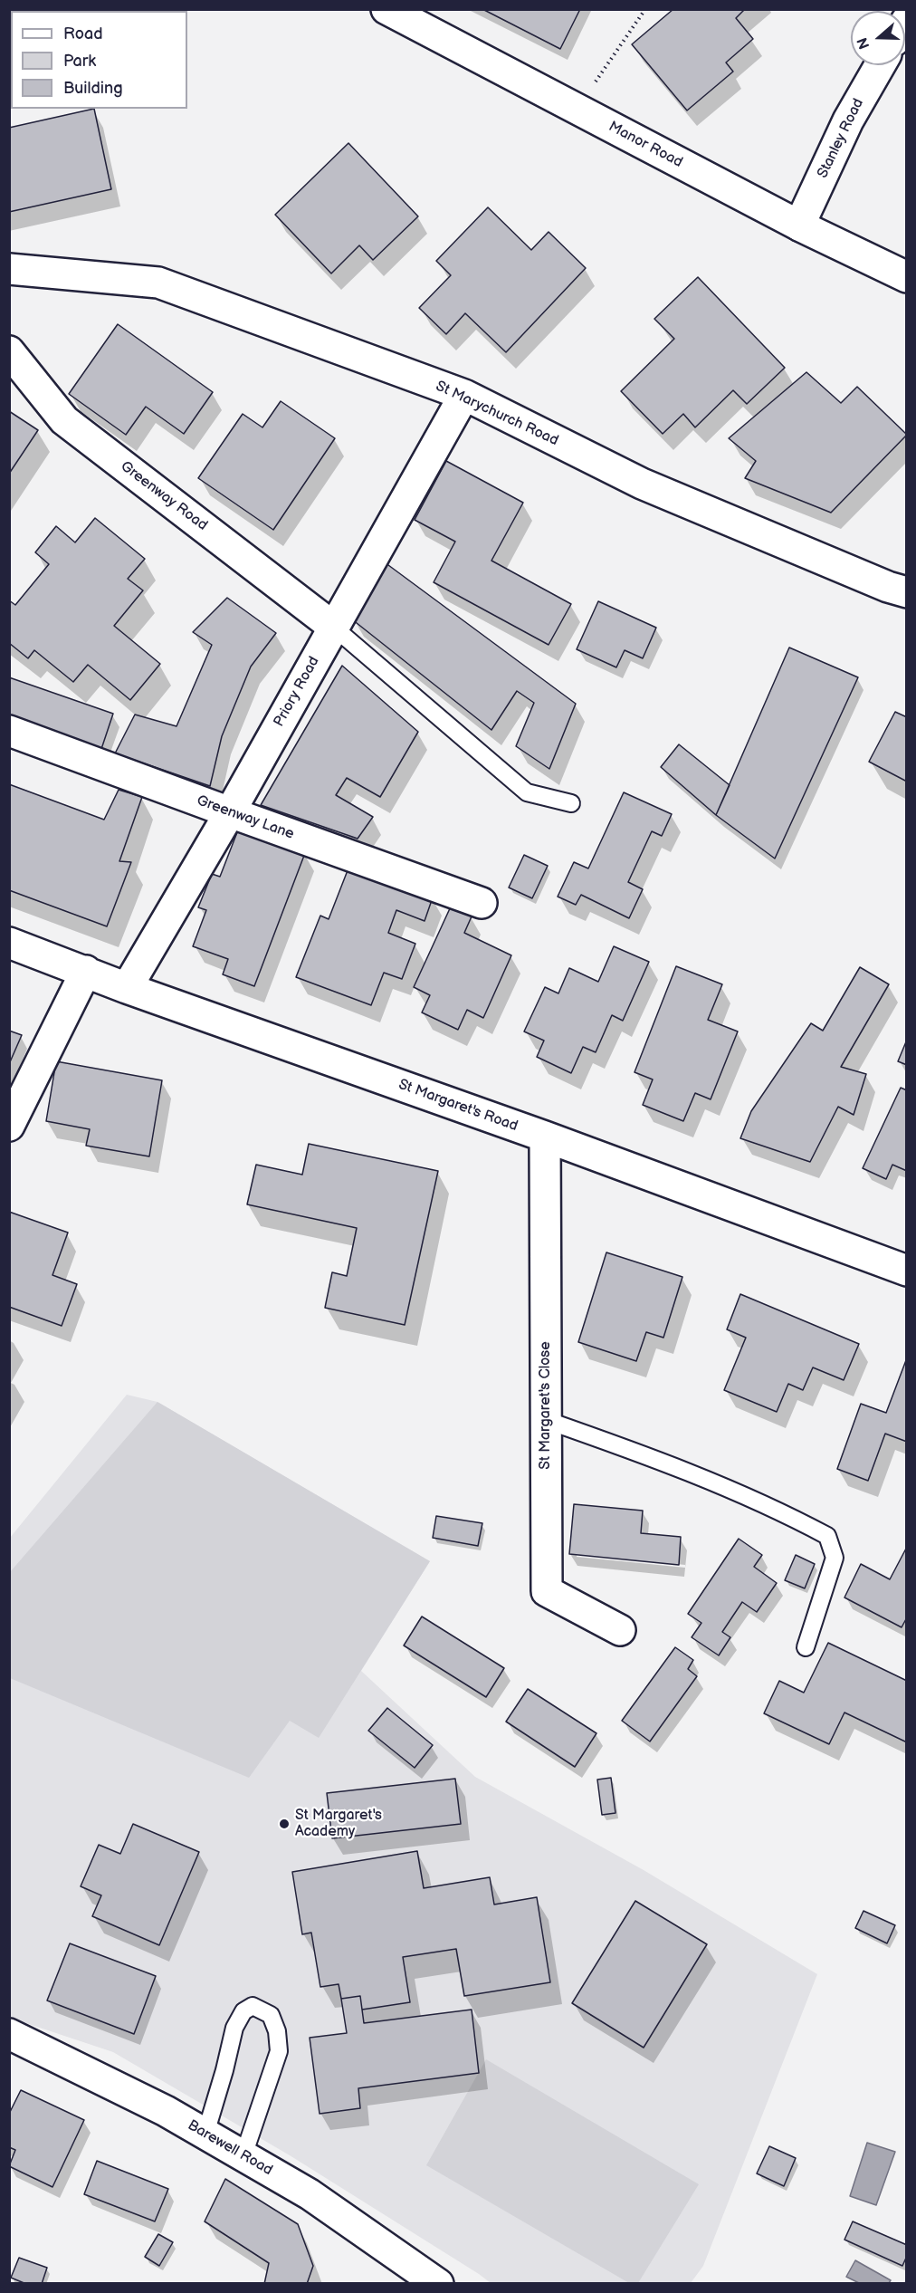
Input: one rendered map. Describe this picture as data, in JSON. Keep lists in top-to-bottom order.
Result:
{
  "streets": {
    "street": [
      "Stanley Road",
      "Manor Road",
      "St Marychurch Road",
      "Greenway Road",
      "Priory Road",
      "Greenway Lane",
      "St Margaret's Road",
      "St Margaret's Close",
      "Barewell Road"
    ]
  },
  "crossings": [
    ["Stanley Road", "Manor Road"],
    ["St Marychurch Road", "Priory Road"],
    ["Greenway Road", "Priory Road"],
    ["Priory Road", "Greenway Lane"],
    ["Priory Road", "St Margaret's Road"],
    ["St Margaret's Road", "St Margaret's Close"]
  ],
  "places": ["St Margaret's Academy"],
  "legend": ["Road", "Park", "Building"],
  "north": "left"
}
